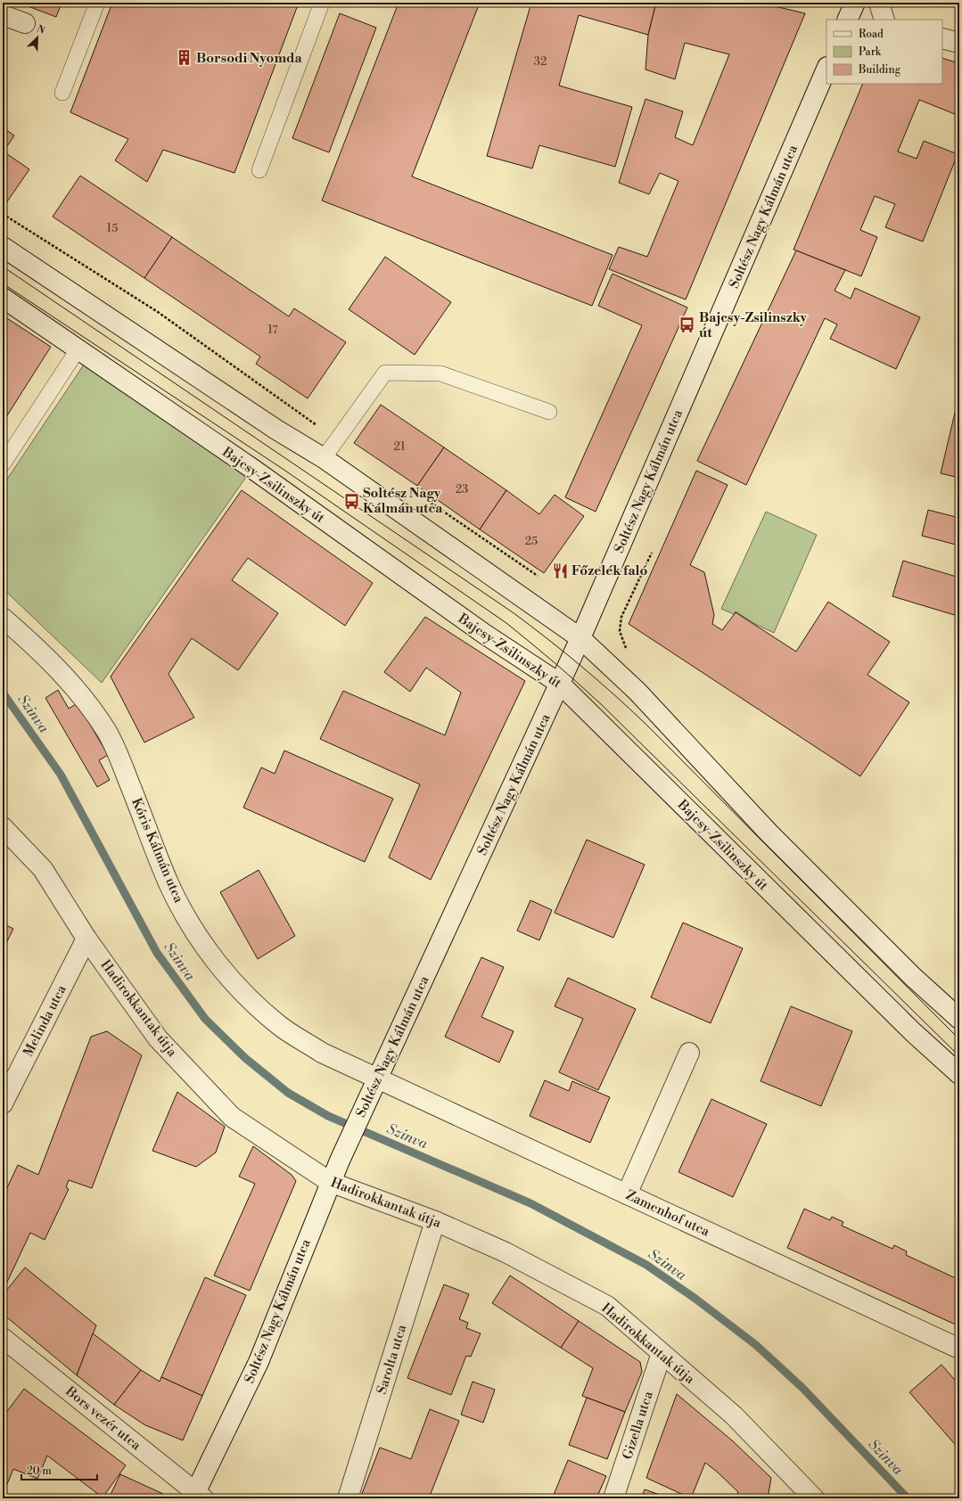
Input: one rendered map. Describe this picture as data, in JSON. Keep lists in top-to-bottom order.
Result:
{
  "streets": {
    "street": [
      "Soltész Nagy Kálmán utca",
      "Bajcsy-Zsilinszky út",
      "Kóris Kálmán utca",
      "Hadirokkantak útja",
      "Melinda utca",
      "Zamenhof utca",
      "Sarolta utca",
      "Bors vezér utca",
      "Gizella utca"
    ]
  },
  "crossings": [
    ["Soltész Nagy Kálmán utca", "Bajcsy-Zsilinszky út"],
    ["Soltész Nagy Kálmán utca", "Kóris Kálmán utca"],
    ["Soltész Nagy Kálmán utca", "Hadirokkantak útja"],
    ["Soltész Nagy Kálmán utca", "Zamenhof utca"],
    ["Soltész Nagy Kálmán utca", "Bors vezér utca"],
    ["Kóris Kálmán utca", "Zamenhof utca"],
    ["Hadirokkantak útja", "Melinda utca"],
    ["Hadirokkantak útja", "Sarolta utca"],
    ["Hadirokkantak útja", "Gizella utca"]
  ],
  "water": ["Szinva"],
  "places": {
    "building": ["Borsodi Nyomda"],
    "bus stop": ["Bajcsy-Zsilinszky út", "Soltész Nagy Kálmán utca"],
    "restaurant": ["Főzelék faló"]
  },
  "house_numbers": [
    "32",
    "15",
    "17",
    "21",
    "23",
    "25"
  ],
  "legend": ["Road", "Park", "Building"],
  "scale_bar": "20 m",
  "north": "top right"
}
